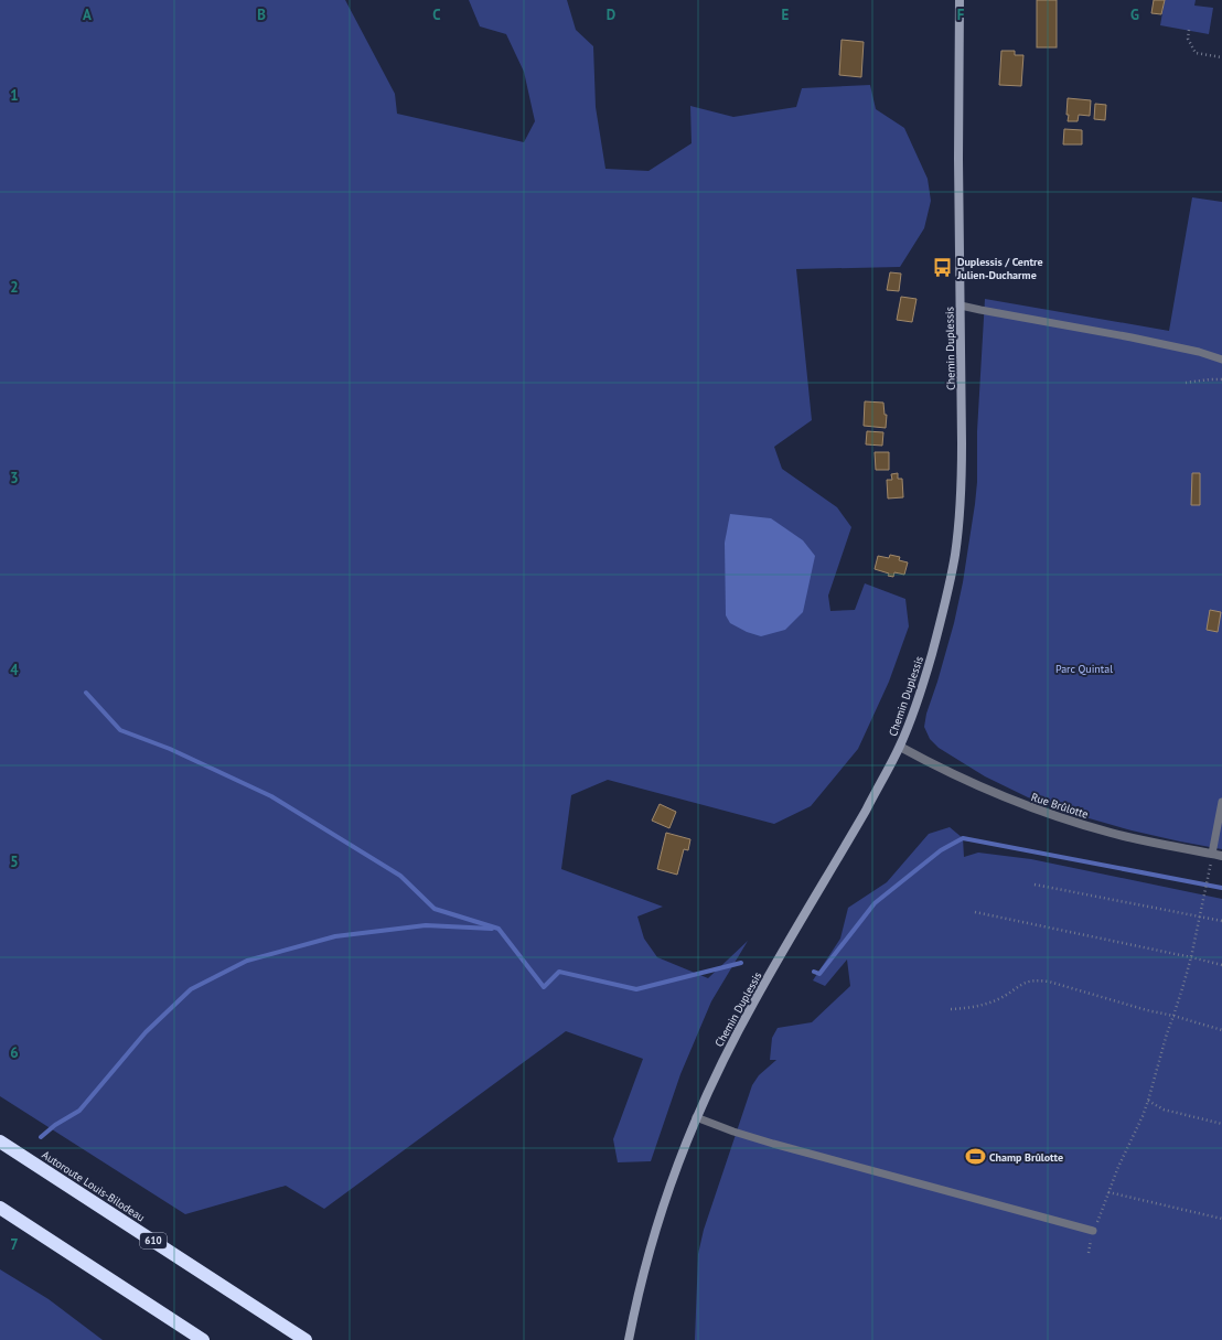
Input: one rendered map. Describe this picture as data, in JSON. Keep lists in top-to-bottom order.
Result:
{
  "streets": {
    "highway": ["Autoroute Louis-Bilodeau", "610"],
    "street": ["Chemin Duplessis", "Rue Brûlotte"]
  },
  "crossings": [
    ["Chemin Duplessis", "Rue Brûlotte"]
  ],
  "parks": ["Parc Quintal"],
  "places": {
    "bus stop": ["Duplessis / Centre Julien-Ducharme"],
    "sports": ["Champ Brûlotte"]
  },
  "grid": {
    "columns": [
      "A",
      "B",
      "C",
      "D",
      "E",
      "F",
      "G"
    ],
    "rows": [
      "1",
      "2",
      "3",
      "4",
      "5",
      "6",
      "7"
    ]
  }
}
